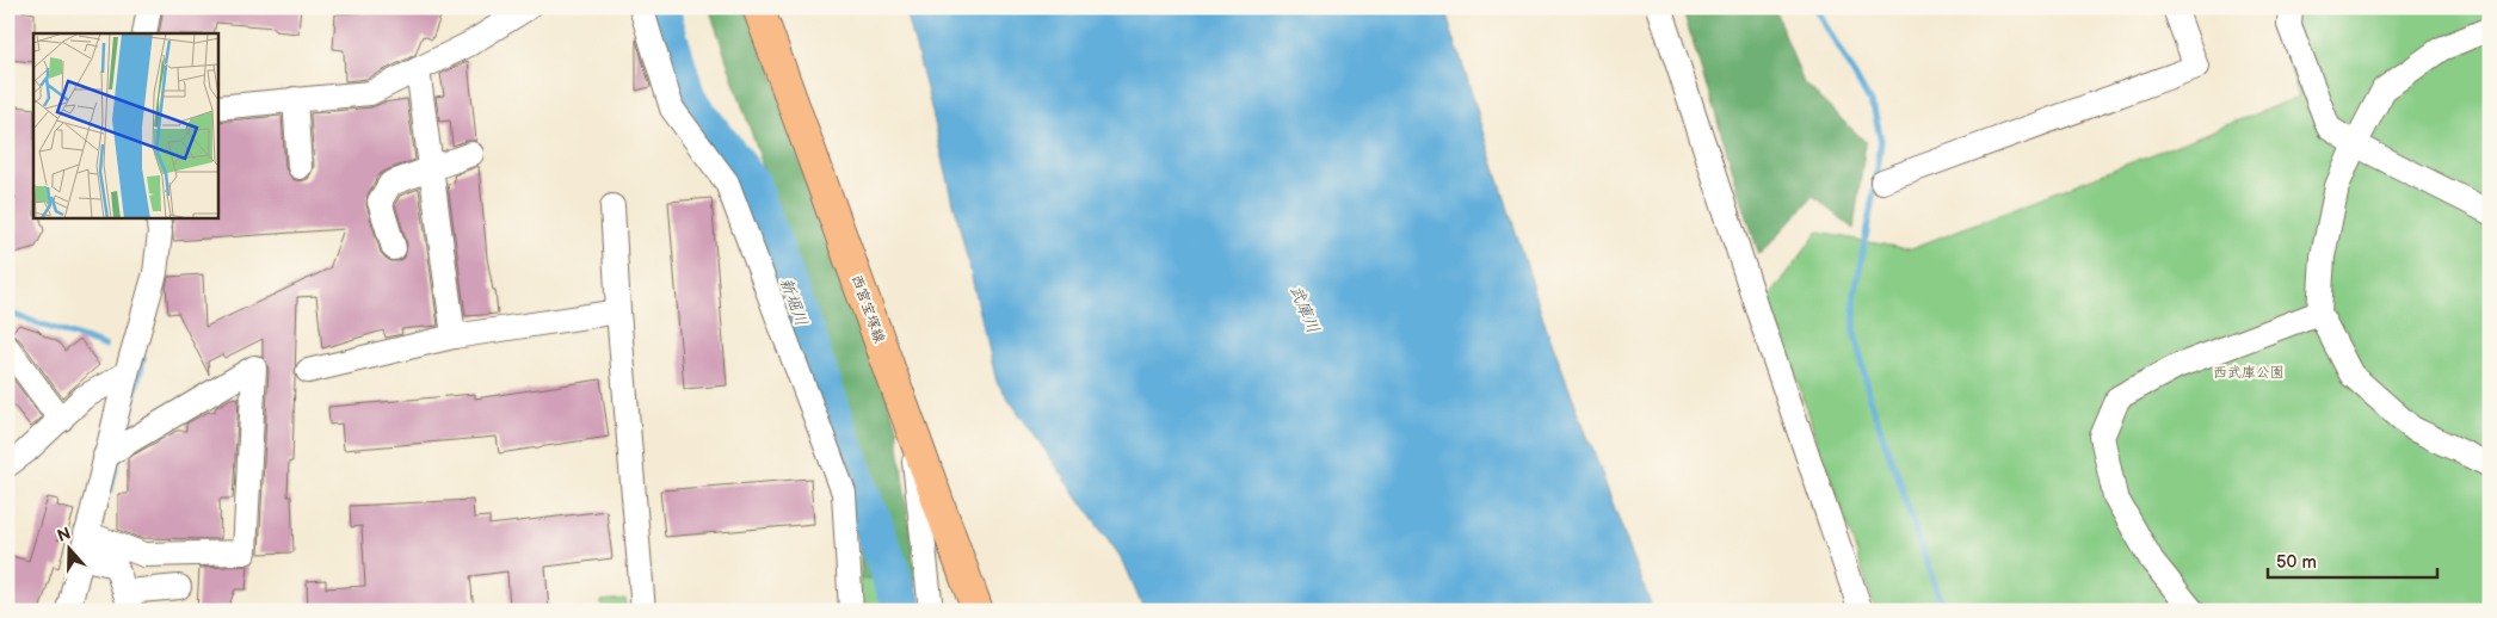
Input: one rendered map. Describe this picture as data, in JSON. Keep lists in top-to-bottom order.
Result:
{
  "streets": {
    "main road": ["西宮宝塚線"]
  },
  "water": ["新堀川", "武庫川"],
  "parks": ["西武庫公園"],
  "scale_bar": "50 m",
  "north": "top"
}
